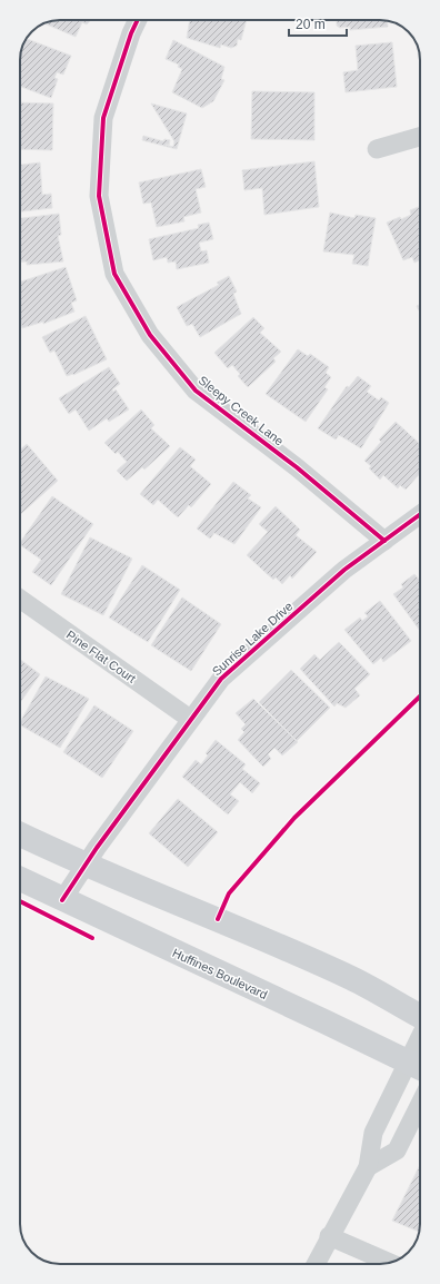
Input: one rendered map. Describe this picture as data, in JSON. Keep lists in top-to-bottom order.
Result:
{
  "streets": {
    "main road": ["Huffines Boulevard"],
    "street": ["Sleepy Creek Lane", "Sunrise Lake Drive", "Pine Flat Court"]
  },
  "crossings": [
    ["Sleepy Creek Lane", "Sunrise Lake Drive"],
    ["Sunrise Lake Drive", "Pine Flat Court"],
    ["Sunrise Lake Drive", "Huffines Boulevard"]
  ],
  "scale_bar": "20 m"
}
